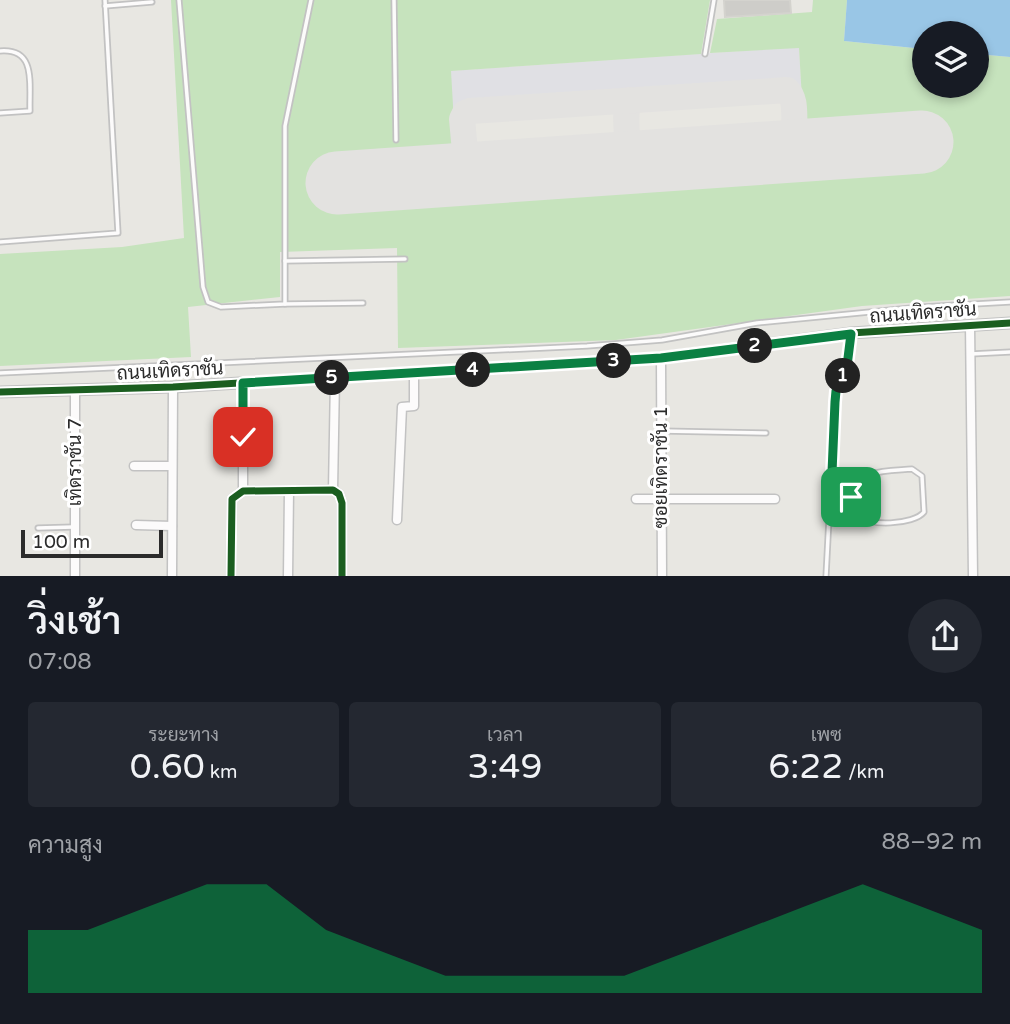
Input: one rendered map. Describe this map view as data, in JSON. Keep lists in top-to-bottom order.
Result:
{
  "streets": {
    "street": ["ถนนเทิดราชัน", "เทิดราชัน 7", "ซอยเทิดราชัน 1"]
  },
  "crossings": [
    ["ถนนเทิดราชัน", "เทิดราชัน 7"],
    ["ถนนเทิดราชัน", "ซอยเทิดราชัน 1"]
  ],
  "scale_bar": "100 m",
  "page": {
    "pins": [
      "2",
      "3",
      "4",
      "1",
      "5"
    ],
    "scale": "100 m",
    "heading": ["วิ่งเช้า", "07:08"],
    "stats": [
      ["ระยะทาง", "0.60 km"],
      ["เวลา", "3:49"],
      ["เพซ", "6:22 /km"]
    ],
    "chart": ["ความสูง", "88–92 m"]
  }
}
